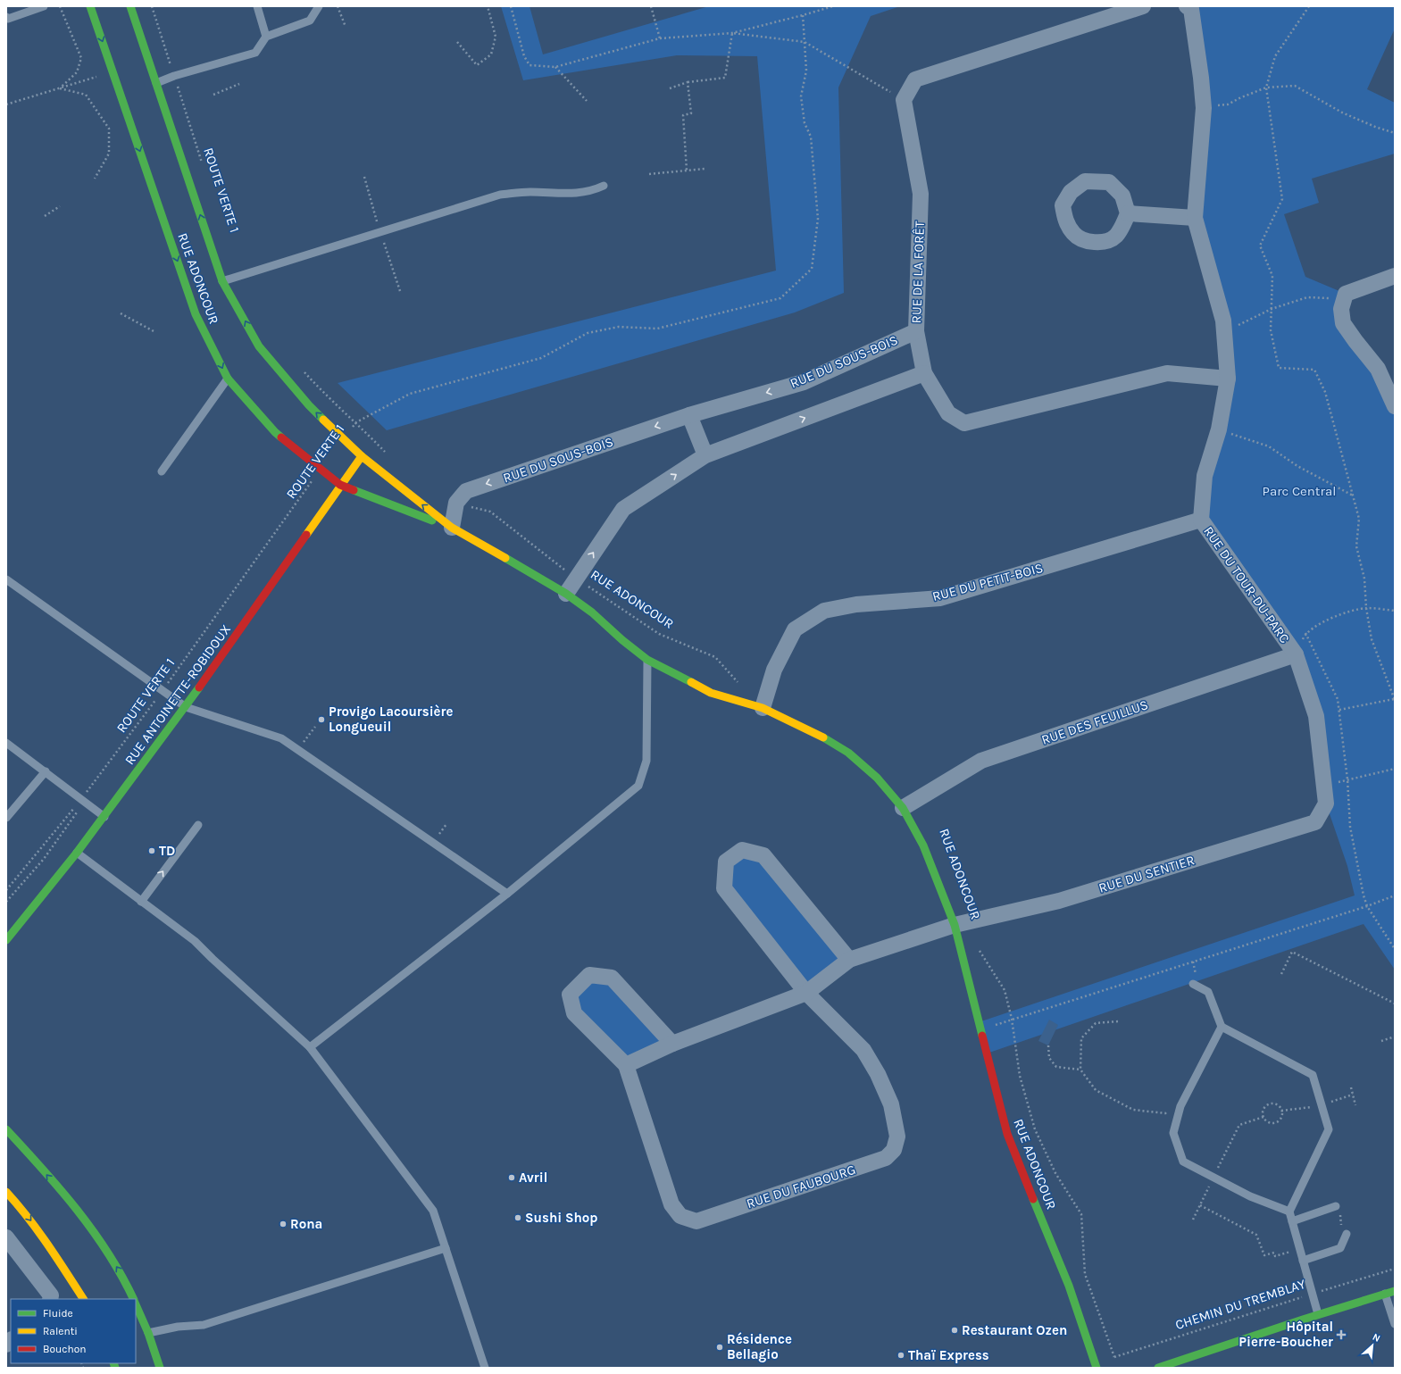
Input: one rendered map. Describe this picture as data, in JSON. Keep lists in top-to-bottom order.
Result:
{
  "streets": {
    "street": [
      "RUE DE LA FORÊT",
      "RUE ADONCOUR",
      "RUE DU SOUS-BOIS",
      "RUE DU PETIT-BOIS",
      "RUE DU TOUR-DU-PARC",
      "RUE ANTOINETTE-ROBIDOUX",
      "RUE DES FEUILLUS",
      "RUE DU SENTIER",
      "RUE DU FAUBOURG"
    ],
    "path": ["ROUTE VERTE 1", "CHEMIN DU TREMBLAY"]
  },
  "crossings": [
    ["ROUTE VERTE 1", "RUE ADONCOUR"],
    ["RUE DE LA FORÊT", "RUE DU SOUS-BOIS"],
    ["RUE DE LA FORÊT", "RUE DU TOUR-DU-PARC"],
    ["RUE ADONCOUR", "RUE DU SOUS-BOIS"],
    ["RUE ADONCOUR", "RUE DU PETIT-BOIS"],
    ["RUE ADONCOUR", "RUE ANTOINETTE-ROBIDOUX"],
    ["RUE ADONCOUR", "RUE DES FEUILLUS"],
    ["RUE ADONCOUR", "RUE DU SENTIER"],
    ["RUE ADONCOUR", "CHEMIN DU TREMBLAY"],
    ["RUE DU PETIT-BOIS", "RUE DU TOUR-DU-PARC"],
    ["RUE DU TOUR-DU-PARC", "RUE DES FEUILLUS"],
    ["RUE DU TOUR-DU-PARC", "RUE DU SENTIER"]
  ],
  "parks": ["Parc Central"],
  "places": {
    "other": [
      "Provigo Lacoursière Longueuil",
      "TD",
      "Avril",
      "Sushi Shop",
      "Rona",
      "Restaurant Ozen",
      "Résidence Bellagio",
      "Thaï Express"
    ],
    "health": ["Hôpital Pierre-Boucher"]
  },
  "legend": ["Fluide", "Ralenti", "Bouchon"],
  "north": "top right"
}
